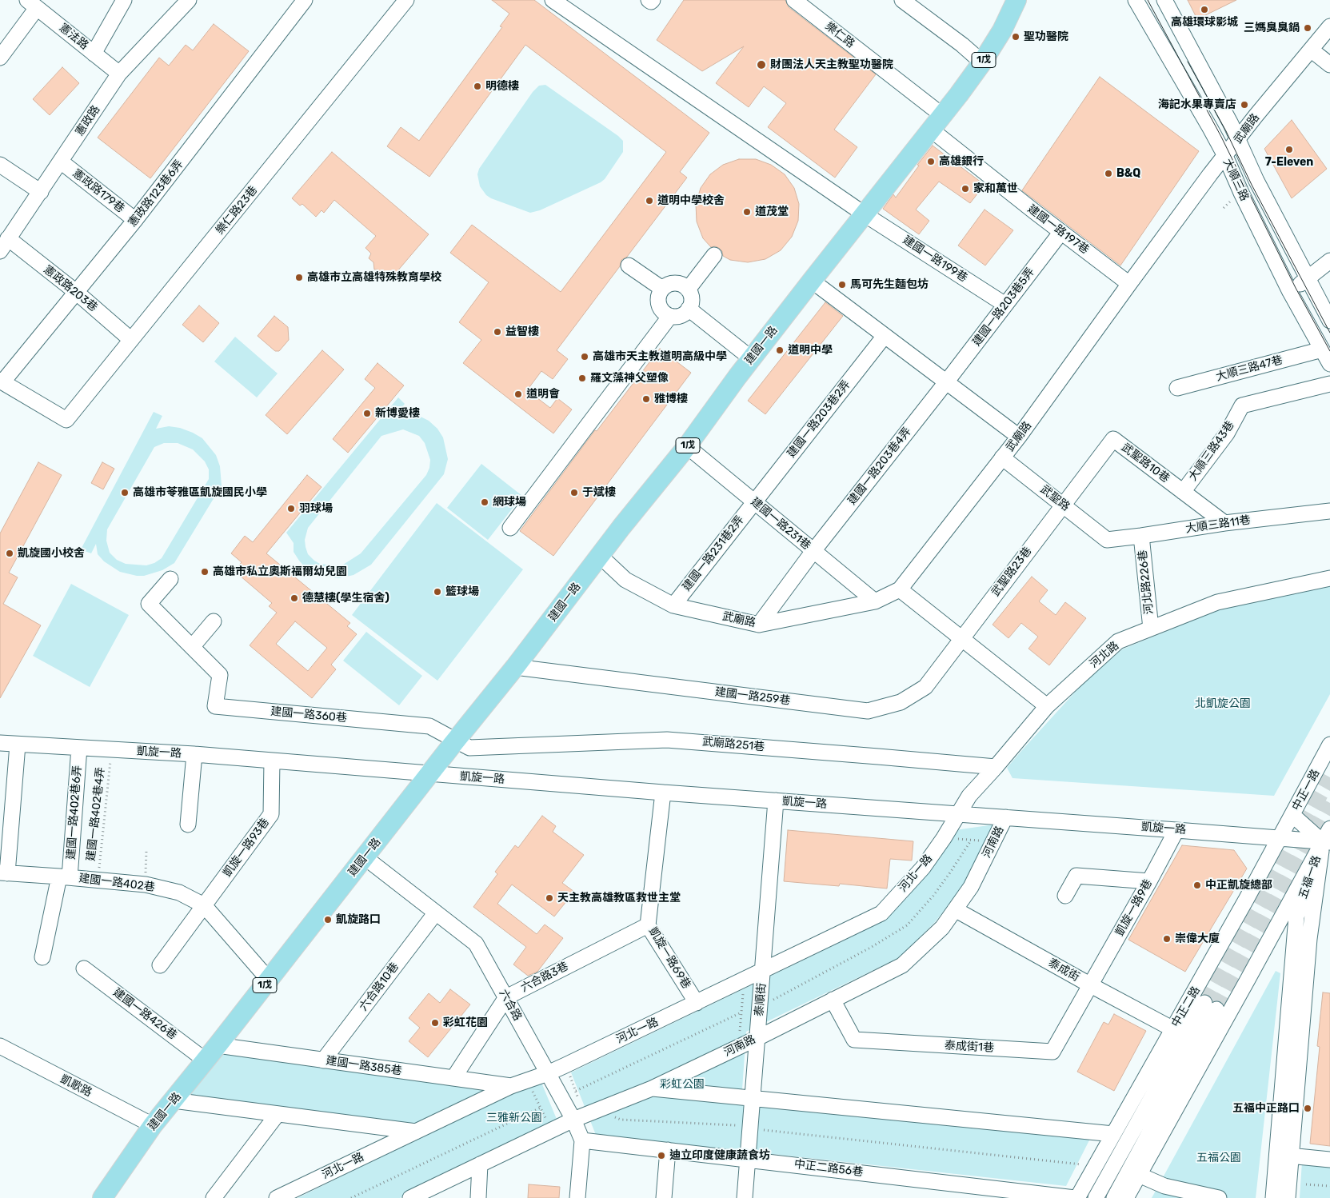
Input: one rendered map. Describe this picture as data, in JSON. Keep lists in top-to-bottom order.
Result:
{
  "streets": {
    "main road": ["1戊", "建國一路"],
    "street": [
      "樂仁路",
      "憲法路",
      "憲政路",
      "武廟路",
      "大順三路",
      "憲政路179巷",
      "憲政路123巷6弄",
      "樂仁路23巷",
      "建國一路197巷",
      "建國一路199巷",
      "憲政路203巷",
      "建國一路203巷5弄",
      "大順三路47巷",
      "建國一路203巷2弄",
      "大順三路43巷",
      "武聖路10巷",
      "建國一路203巷4弄",
      "武聖路",
      "建國一路231巷",
      "大順三路11巷",
      "建國一路231巷2弄",
      "武聖路23巷",
      "河北路226巷",
      "河北路",
      "建國一路259巷",
      "建國一路360巷",
      "武廟路251巷",
      "凱旋一路",
      "中正一路",
      "建國一路402巷6弄",
      "河南路",
      "凱旋一路93巷",
      "河北一路",
      "五福一路",
      "建國一路402巷",
      "凱旋一路9巷",
      "凱旋一路69巷",
      "泰成街",
      "六合路3巷",
      "六合路10巷",
      "泰順街",
      "六合路",
      "中正二路",
      "建國一路426巷",
      "泰成街1巷",
      "建國一路385巷",
      "凱歌路",
      "中正二路56巷"
    ],
    "path": ["建國一路402巷4弄"]
  },
  "crossings": [
    ["樂仁路", "建國一路"],
    ["憲法路", "憲政路"],
    ["憲政路", "憲政路179巷"],
    ["憲政路", "憲政路203巷"],
    ["武廟路", "大順三路"],
    ["武廟路", "建國一路197巷"],
    ["武廟路", "建國一路"],
    ["武廟路", "建國一路203巷4弄"],
    ["武廟路", "武聖路"],
    ["武廟路", "建國一路231巷"],
    ["武廟路", "建國一路231巷2弄"],
    ["大順三路", "大順三路47巷"],
    ["憲政路179巷", "憲政路123巷6弄"],
    ["憲政路123巷6弄", "樂仁路23巷"],
    ["憲政路123巷6弄", "憲政路203巷"],
    ["樂仁路23巷", "憲政路203巷"],
    ["建國一路197巷", "建國一路203巷5弄"],
    ["建國一路197巷", "建國一路"],
    ["建國一路199巷", "建國一路203巷5弄"],
    ["建國一路199巷", "建國一路"],
    ["建國一路203巷5弄", "建國一路203巷4弄"],
    ["建國一路", "建國一路231巷"],
    ["建國一路", "建國一路259巷"],
    ["建國一路", "建國一路360巷"],
    ["建國一路", "武廟路251巷"],
    ["建國一路", "凱旋一路"],
    ["建國一路", "建國一路402巷"],
    ["建國一路", "六合路"],
    ["建國一路", "建國一路426巷"],
    ["建國一路", "建國一路385巷"],
    ["建國一路", "凱歌路"],
    ["建國一路203巷2弄", "建國一路231巷"],
    ["建國一路203巷2弄", "建國一路231巷2弄"],
    ["大順三路43巷", "武聖路10巷"],
    ["武聖路10巷", "武聖路"],
    ["武聖路10巷", "大順三路11巷"],
    ["武聖路10巷", "武聖路23巷"],
    ["建國一路203巷4弄", "建國一路231巷"],
    ["武聖路", "大順三路11巷"],
    ["武聖路", "武聖路23巷"],
    ["建國一路231巷", "建國一路231巷2弄"],
    ["大順三路11巷", "河北路226巷"],
    ["武聖路23巷", "建國一路259巷"],
    ["河北路226巷", "河北路"],
    ["河北路", "武廟路251巷"],
    ["河北路", "凱旋一路"],
    ["河北路", "河北一路"],
    ["建國一路360巷", "武廟路251巷"],
    ["凱旋一路", "建國一路402巷6弄"],
    ["凱旋一路", "建國一路402巷4弄"],
    ["凱旋一路", "河南路"],
    ["凱旋一路", "凱旋一路93巷"],
    ["凱旋一路", "河北一路"],
    ["凱旋一路", "五福一路"],
    ["凱旋一路", "凱旋一路9巷"],
    ["凱旋一路", "凱旋一路69巷"],
    ["凱旋一路", "泰順街"],
    ["凱旋一路", "中正二路"],
    ["中正一路", "中正二路"],
    ["建國一路402巷6弄", "建國一路402巷"],
    ["建國一路402巷4弄", "建國一路402巷"],
    ["河南路", "泰成街"],
    ["河南路", "泰順街"],
    ["河南路", "六合路"],
    ["河南路", "泰成街1巷"],
    ["凱旋一路93巷", "建國一路402巷"],
    ["河北一路", "凱旋一路69巷"],
    ["河北一路", "泰順街"],
    ["河北一路", "六合路"],
    ["河北一路", "建國一路385巷"],
    ["凱旋一路9巷", "泰成街"],
    ["凱旋一路9巷", "泰成街1巷"],
    ["凱旋一路69巷", "六合路3巷"],
    ["泰成街", "中正二路"],
    ["泰成街", "泰成街1巷"],
    ["六合路3巷", "六合路"],
    ["六合路10巷", "六合路"],
    ["六合路10巷", "建國一路385巷"],
    ["泰順街", "中正二路56巷"],
    ["六合路", "中正二路56巷"],
    ["中正二路", "中正二路56巷"],
    ["建國一路426巷", "建國一路385巷"]
  ],
  "parks": [
    "北凱旋公園",
    "彩虹公園",
    "三雅新公園",
    "五福公園"
  ],
  "places": [
    "高雄環球影城",
    "三媽臭臭鍋",
    "聖功醫院",
    "財團法人天主教聖功醫院",
    "明德樓",
    "海記水果專賣店",
    "7-Eleven",
    "高雄銀行",
    "B&Q",
    "家和萬世",
    "道明中學校舍",
    "道茂堂",
    "高雄市立高雄特殊教育學校",
    "馬可先生麵包坊",
    "益智樓",
    "道明中學",
    "高雄市天主教道明高級中學",
    "羅文藻神父塑像",
    "道明會",
    "雅博樓",
    "新博愛樓",
    "高雄市苓雅區凱旋國民小學",
    "于斌樓",
    "網球場",
    "羽球場",
    "凱旋國小校舍",
    "高雄市私立奧斯福爾幼兒園",
    "籃球場",
    "德慧樓(學生宿舍)",
    "中正凱旋總部",
    "天主教高雄教區救世主堂",
    "凱旋路口",
    "崇偉大廈",
    "彩虹花園",
    "五福中正路口",
    "迪立印度健康蔬食坊"
  ]
}
